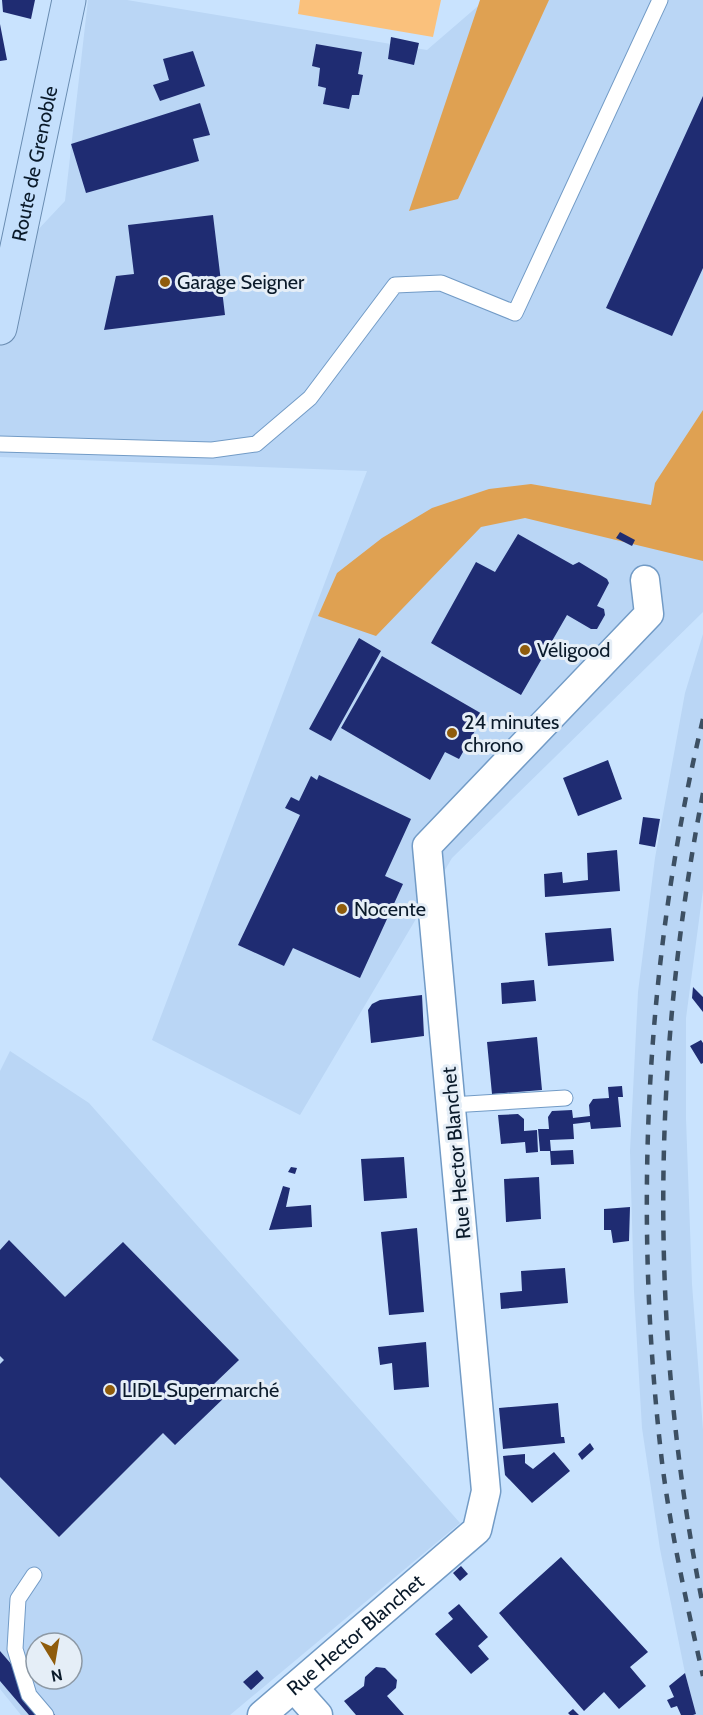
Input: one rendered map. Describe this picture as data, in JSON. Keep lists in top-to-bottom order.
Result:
{
  "streets": {
    "main road": ["Route de Grenoble"],
    "street": ["Rue Hector Blanchet"]
  },
  "places": [
    "Garage Seigner",
    "Véligood",
    "24 minutes chrono",
    "Nocente",
    "LIDL Supermarché"
  ],
  "north": "bottom"
}
